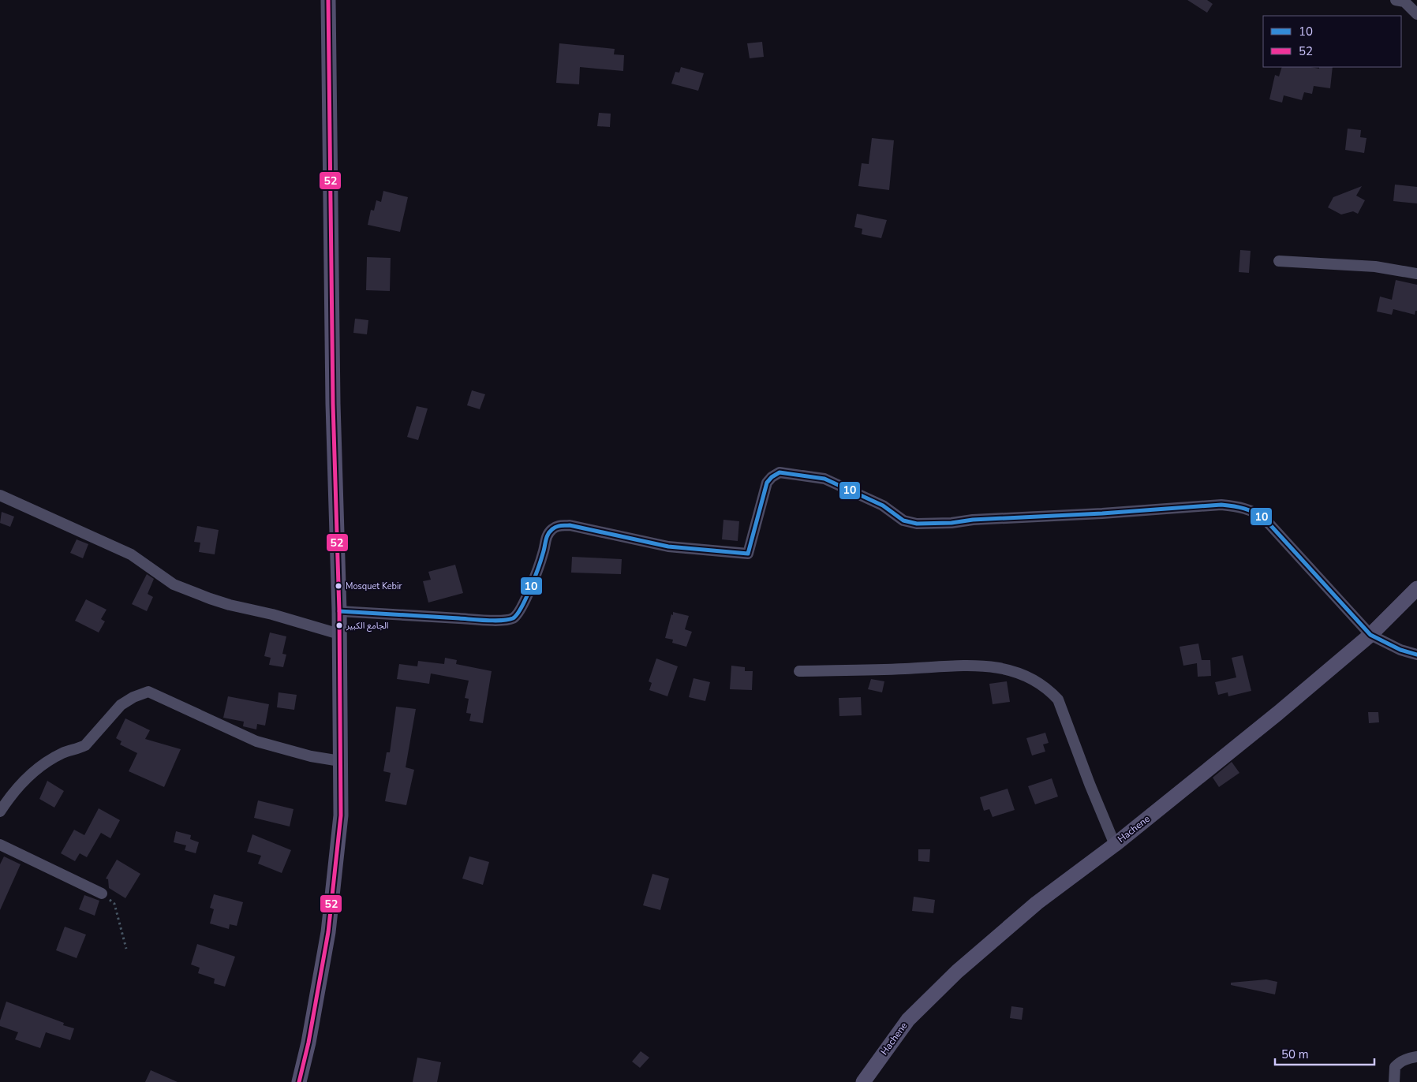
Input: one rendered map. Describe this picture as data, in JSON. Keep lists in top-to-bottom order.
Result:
{
  "streets": {
    "main road": ["Hachene"]
  },
  "places": ["Mosquet Kebir", "الجامع الكبير"],
  "lines": ["transit line 52", "transit line 10"],
  "legend": ["10", "52"],
  "scale_bar": "50 m"
}
